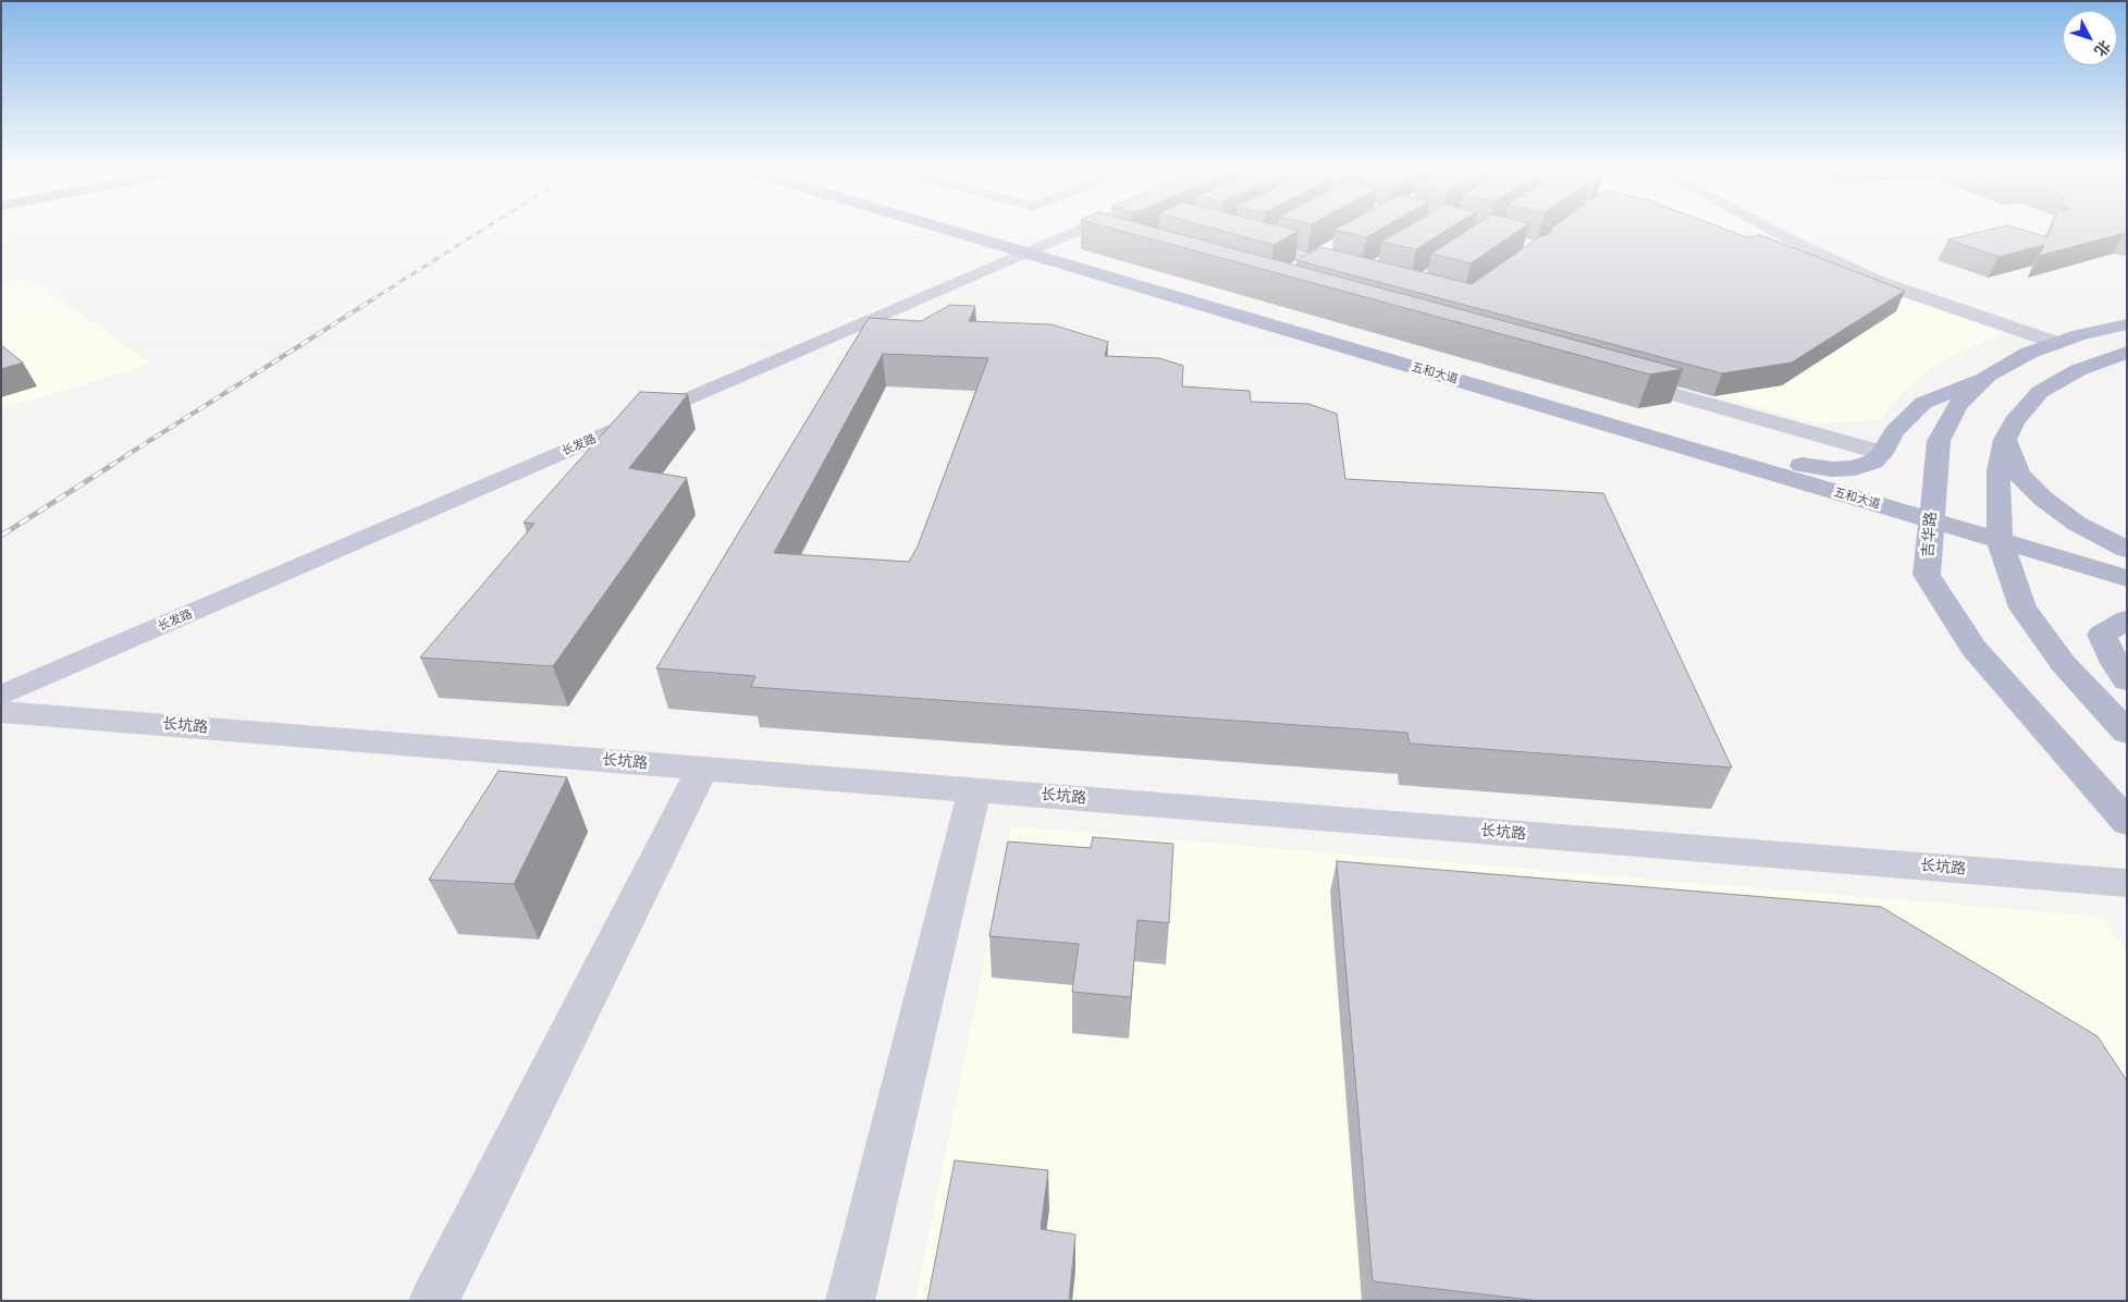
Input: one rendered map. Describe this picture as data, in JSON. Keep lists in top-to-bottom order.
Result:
{
  "streets": {
    "main road": ["五和大道", "吉华路"],
    "street": ["长发路", "长坑路"]
  },
  "crossings": [
    ["五和大道", "长发路"],
    ["五和大道", "吉华路"]
  ],
  "north": "bottom right"
}
